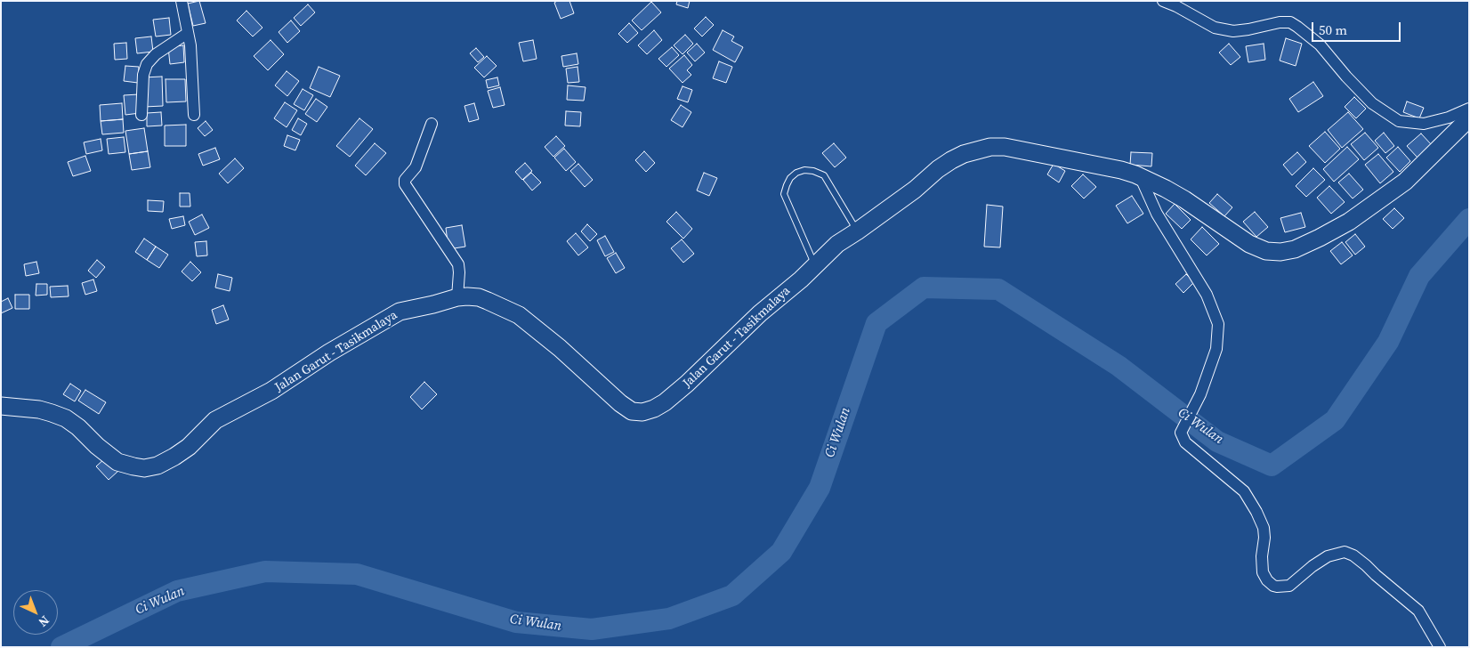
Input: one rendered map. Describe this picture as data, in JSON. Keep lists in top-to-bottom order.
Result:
{
  "streets": {
    "main road": ["Jalan Garut - Tasikmalaya"]
  },
  "water": ["Ci Wulan"],
  "scale_bar": "50 m",
  "north": "bottom right"
}
